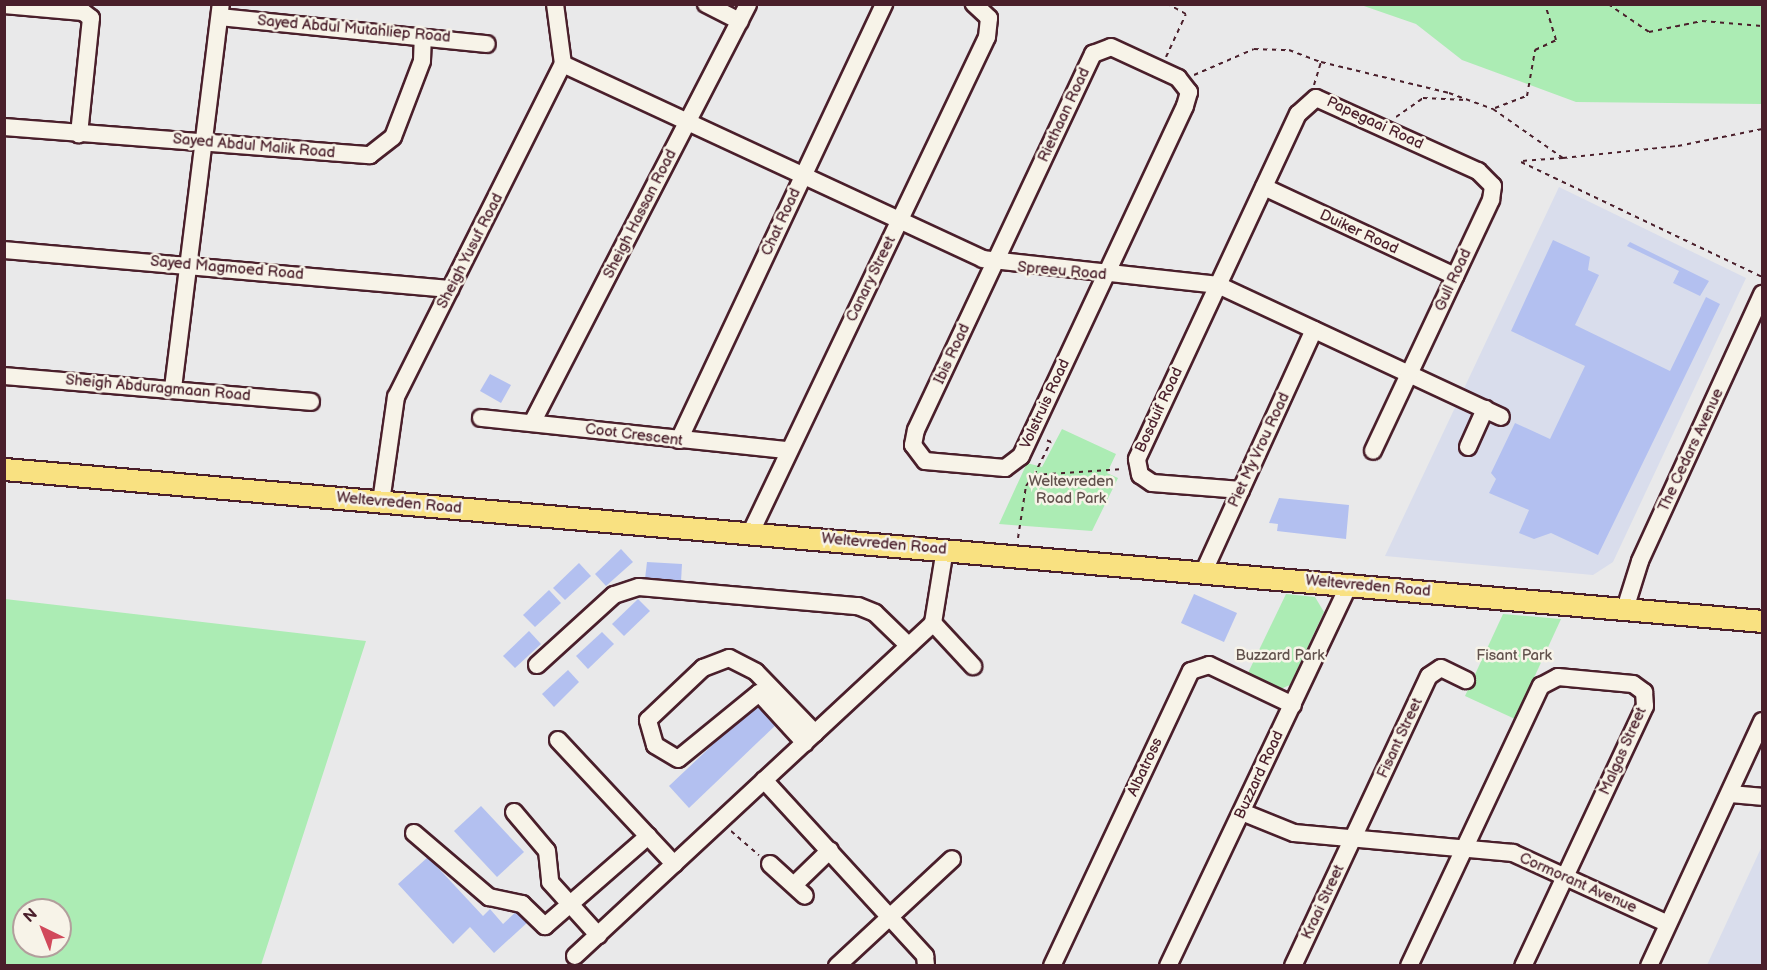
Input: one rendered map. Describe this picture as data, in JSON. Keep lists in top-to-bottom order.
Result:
{
  "streets": {
    "main road": ["Weltevreden Road"],
    "street": [
      "Sayed Abdul Mutahliep Road",
      "Riethaan Road",
      "Papegaai Road",
      "Sayed Abdul Malik Road",
      "Sheigh Hassan Road",
      "Chat Road",
      "Duiker Road",
      "Sheigh Yusuf Road",
      "Sayed Magmoed Road",
      "Spreeu Road",
      "Canary Street",
      "Gull Road",
      "Ibis Road",
      "Sheigh Abduragmaan Road",
      "Volstruis Road",
      "Bosduif Road",
      "Coot Crescent",
      "Piet My Vrou Road",
      "The Cedars Avenue",
      "Fisant Street",
      "Malgas Street",
      "Albatross",
      "Buzzard Road",
      "Cormorant Avenue",
      "Kraai Street"
    ]
  },
  "crossings": [
    ["Sayed Abdul Mutahliep Road", "Sayed Abdul Malik Road"],
    ["Riethaan Road", "Spreeu Road"],
    ["Riethaan Road", "Ibis Road"],
    ["Papegaai Road", "Duiker Road"],
    ["Papegaai Road", "Spreeu Road"],
    ["Papegaai Road", "Gull Road"],
    ["Papegaai Road", "Bosduif Road"],
    ["Sheigh Hassan Road", "Spreeu Road"],
    ["Sheigh Hassan Road", "Coot Crescent"],
    ["Chat Road", "Spreeu Road"],
    ["Chat Road", "Coot Crescent"],
    ["Duiker Road", "Gull Road"],
    ["Sheigh Yusuf Road", "Sayed Magmoed Road"],
    ["Sheigh Yusuf Road", "Spreeu Road"],
    ["Sheigh Yusuf Road", "Weltevreden Road"],
    ["Spreeu Road", "Canary Street"],
    ["Spreeu Road", "Gull Road"],
    ["Spreeu Road", "Ibis Road"],
    ["Spreeu Road", "Volstruis Road"],
    ["Spreeu Road", "Bosduif Road"],
    ["Spreeu Road", "Piet My Vrou Road"],
    ["Canary Street", "Coot Crescent"],
    ["Canary Street", "Weltevreden Road"],
    ["Ibis Road", "Volstruis Road"],
    ["Bosduif Road", "Piet My Vrou Road"],
    ["Piet My Vrou Road", "Weltevreden Road"],
    ["The Cedars Avenue", "Weltevreden Road"],
    ["Weltevreden Road", "Buzzard Road"],
    ["Fisant Street", "Cormorant Avenue"],
    ["Fisant Street", "Kraai Street"],
    ["Malgas Street", "Cormorant Avenue"],
    ["Albatross", "Buzzard Road"],
    ["Buzzard Road", "Cormorant Avenue"],
    ["Cormorant Avenue", "Kraai Street"]
  ],
  "parks": ["Weltevreden Road Park", "Buzzard Park", "Fisant Park"],
  "north": "top left"
}
